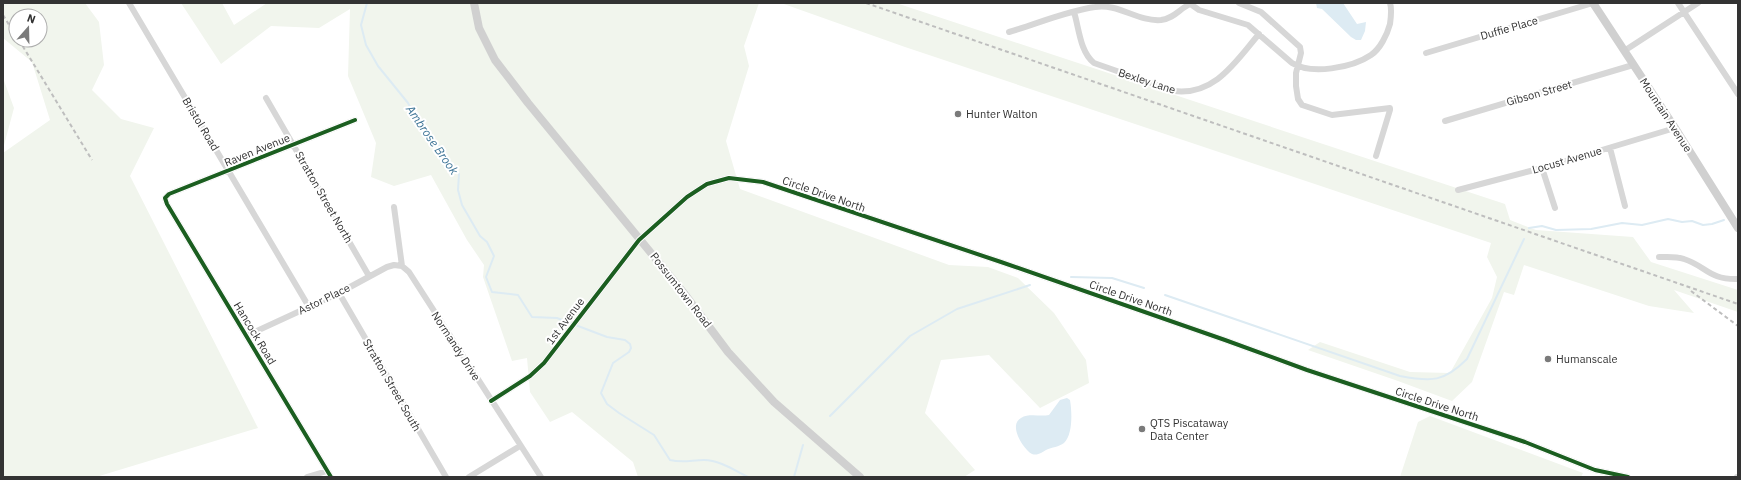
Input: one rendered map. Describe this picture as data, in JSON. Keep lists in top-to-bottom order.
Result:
{
  "streets": {
    "main road": ["Mountain Avenue", "Possumtown Road"],
    "street": [
      "Duffie Place",
      "Bexley Lane",
      "Gibson Street",
      "Bristol Road",
      "Raven Avenue",
      "Locust Avenue",
      "Circle Drive North",
      "Stratton Street North",
      "Astor Place",
      "1st Avenue",
      "Hancock Road",
      "Normandy Drive",
      "Stratton Street South"
    ]
  },
  "crossings": [
    ["Duffie Place", "Mountain Avenue"],
    ["Gibson Street", "Mountain Avenue"],
    ["Mountain Avenue", "Locust Avenue"],
    ["Bristol Road", "Raven Avenue"],
    ["Bristol Road", "Astor Place"],
    ["Raven Avenue", "Stratton Street North"],
    ["Raven Avenue", "Hancock Road"],
    ["Circle Drive North", "Possumtown Road"],
    ["Circle Drive North", "1st Avenue"],
    ["Stratton Street North", "Astor Place"],
    ["Possumtown Road", "1st Avenue"],
    ["Astor Place", "Hancock Road"],
    ["Astor Place", "Normandy Drive"],
    ["Astor Place", "Stratton Street South"],
    ["1st Avenue", "Normandy Drive"]
  ],
  "water": ["Ambrose Brook"],
  "places": ["Hunter Walton", "Humanscale", "QTS Piscataway Data Center"],
  "north": "top"
}
